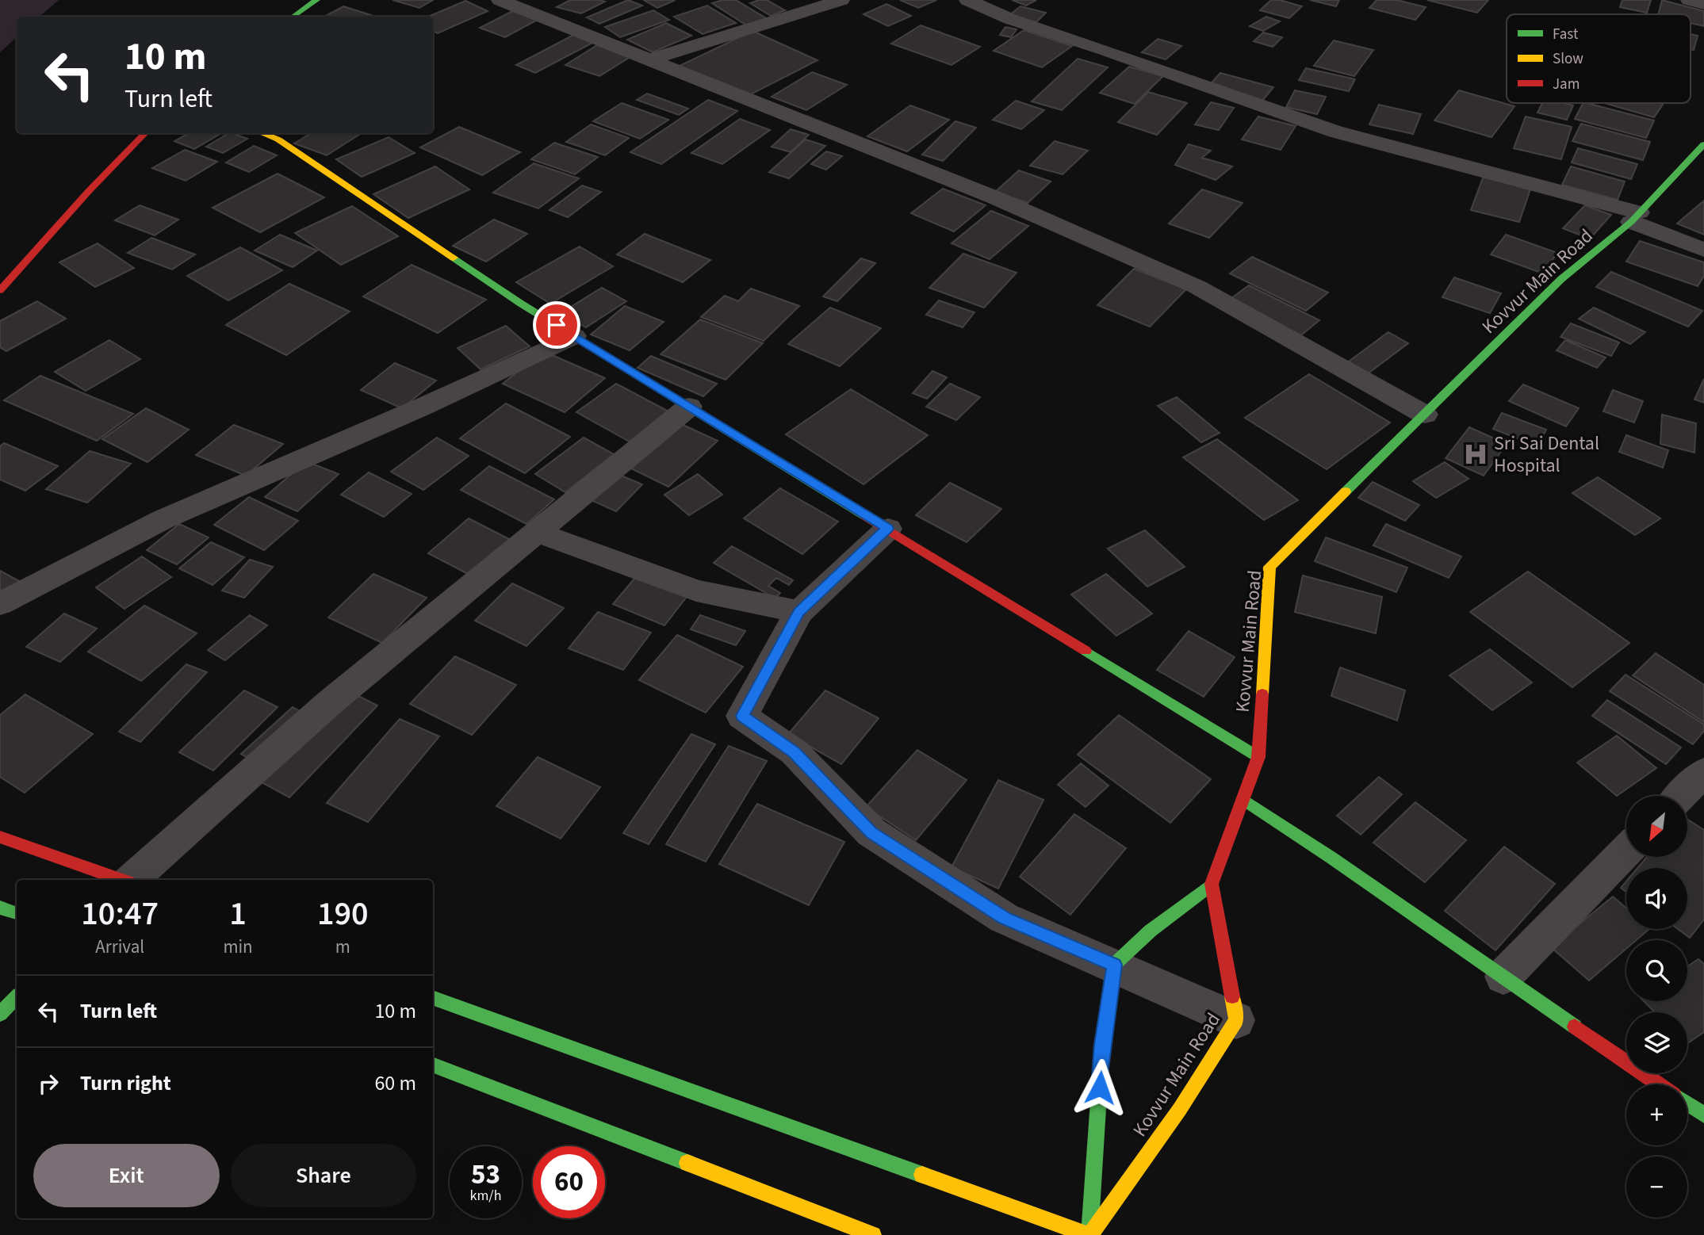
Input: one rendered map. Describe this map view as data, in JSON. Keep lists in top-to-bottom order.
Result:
{
  "streets": {
    "main road": ["Kovvur Main Road"]
  },
  "places": {
    "hospital": ["Sri Sai Dental Hospital"]
  },
  "legend": ["Fast", "Slow", "Jam"],
  "north": "bottom left",
  "page": {
    "turn": ["10 m", "Turn left"],
    "map_buttons": ["+", "−"],
    "eta": [
      "10:47",
      "Arrival",
      "1",
      "min",
      "190",
      "m"
    ],
    "list": [
      {
        "name": "Turn left",
        "value": "10 m"
      },
      {
        "name": "Turn right",
        "value": "60 m"
      }
    ],
    "buttons": ["Exit", "Share"],
    "speed": "53 km/h",
    "limit": "60"
  }
}
